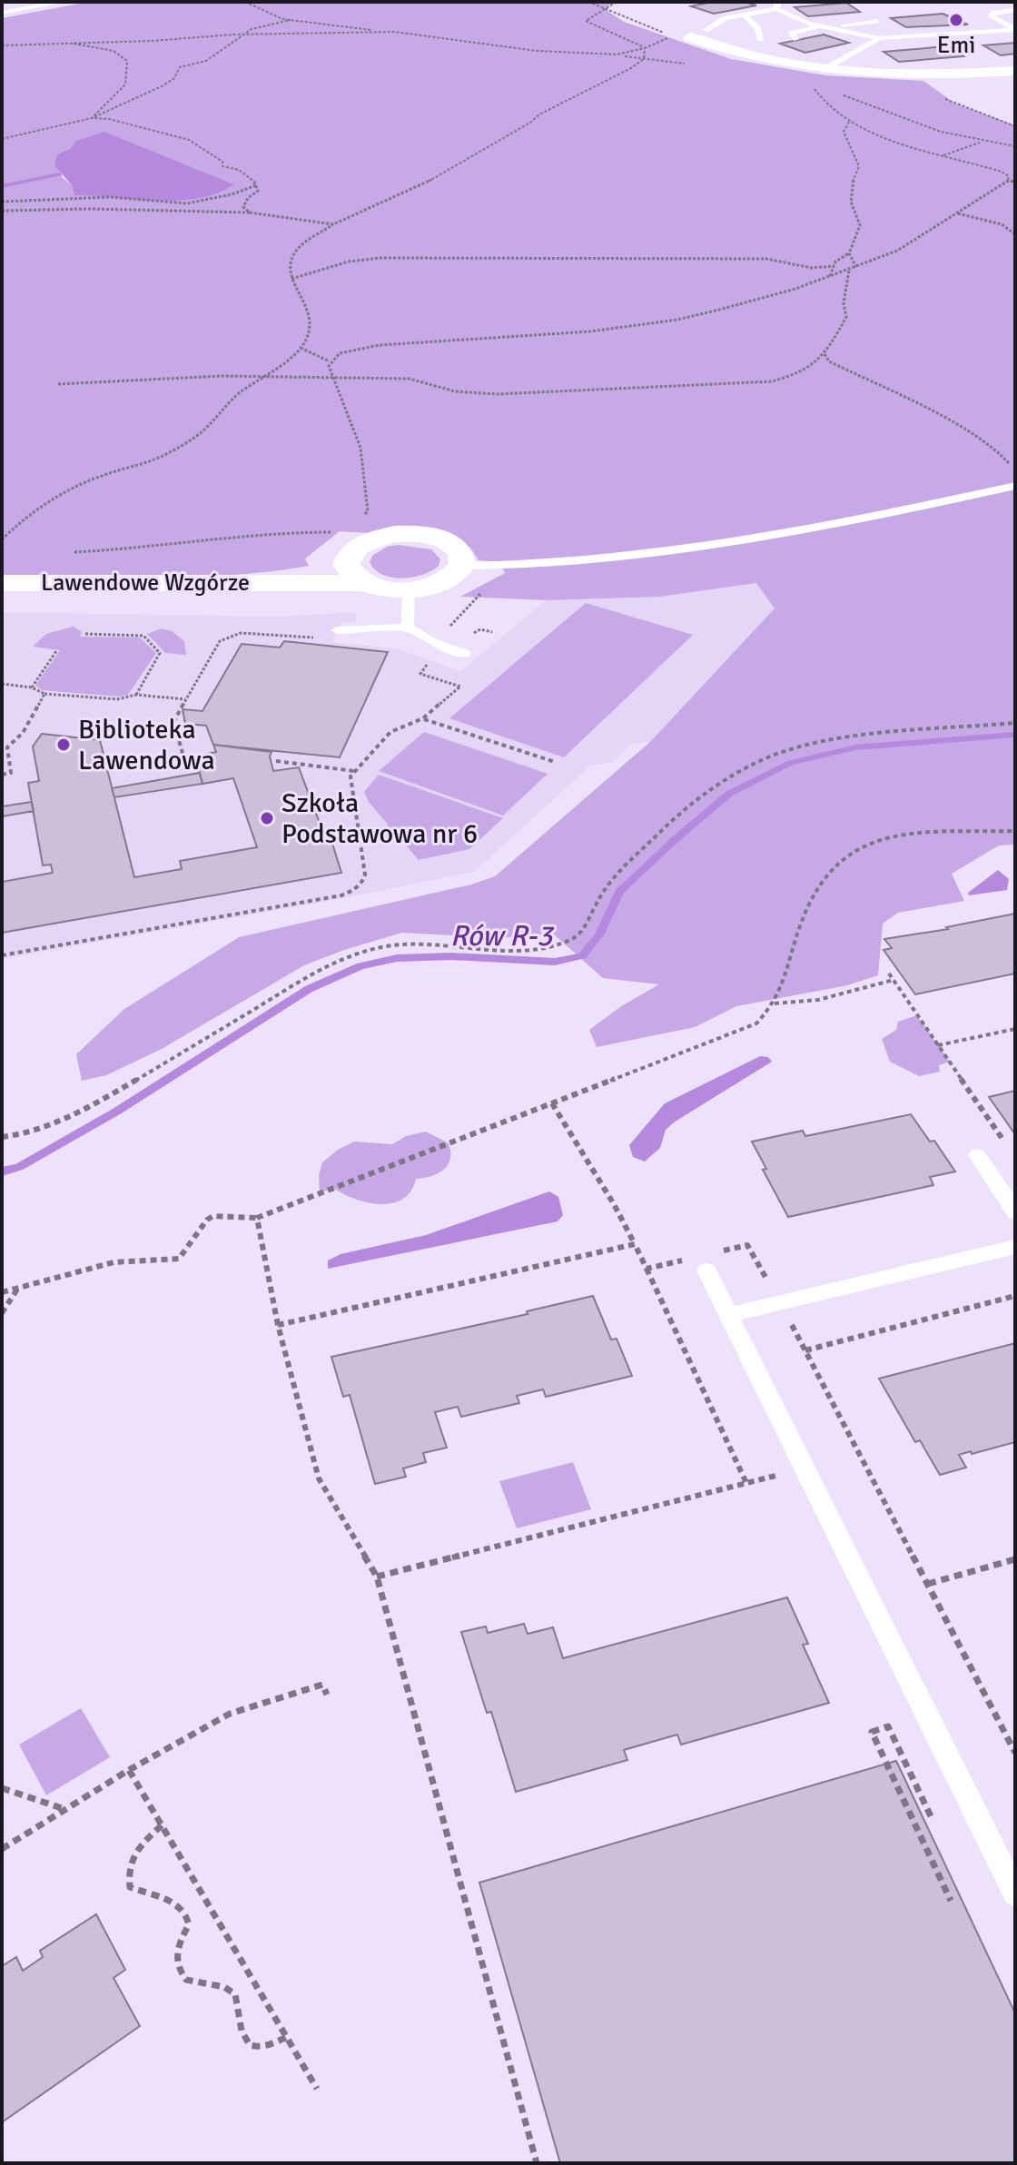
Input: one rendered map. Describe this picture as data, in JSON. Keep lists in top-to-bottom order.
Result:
{
  "streets": {
    "street": ["Lawendowe Wzgórze"]
  },
  "water": ["Rów R-3"],
  "places": ["Emi", "Biblioteka Lawendowa", "Szkoła Podstawowa nr 6"]
}
